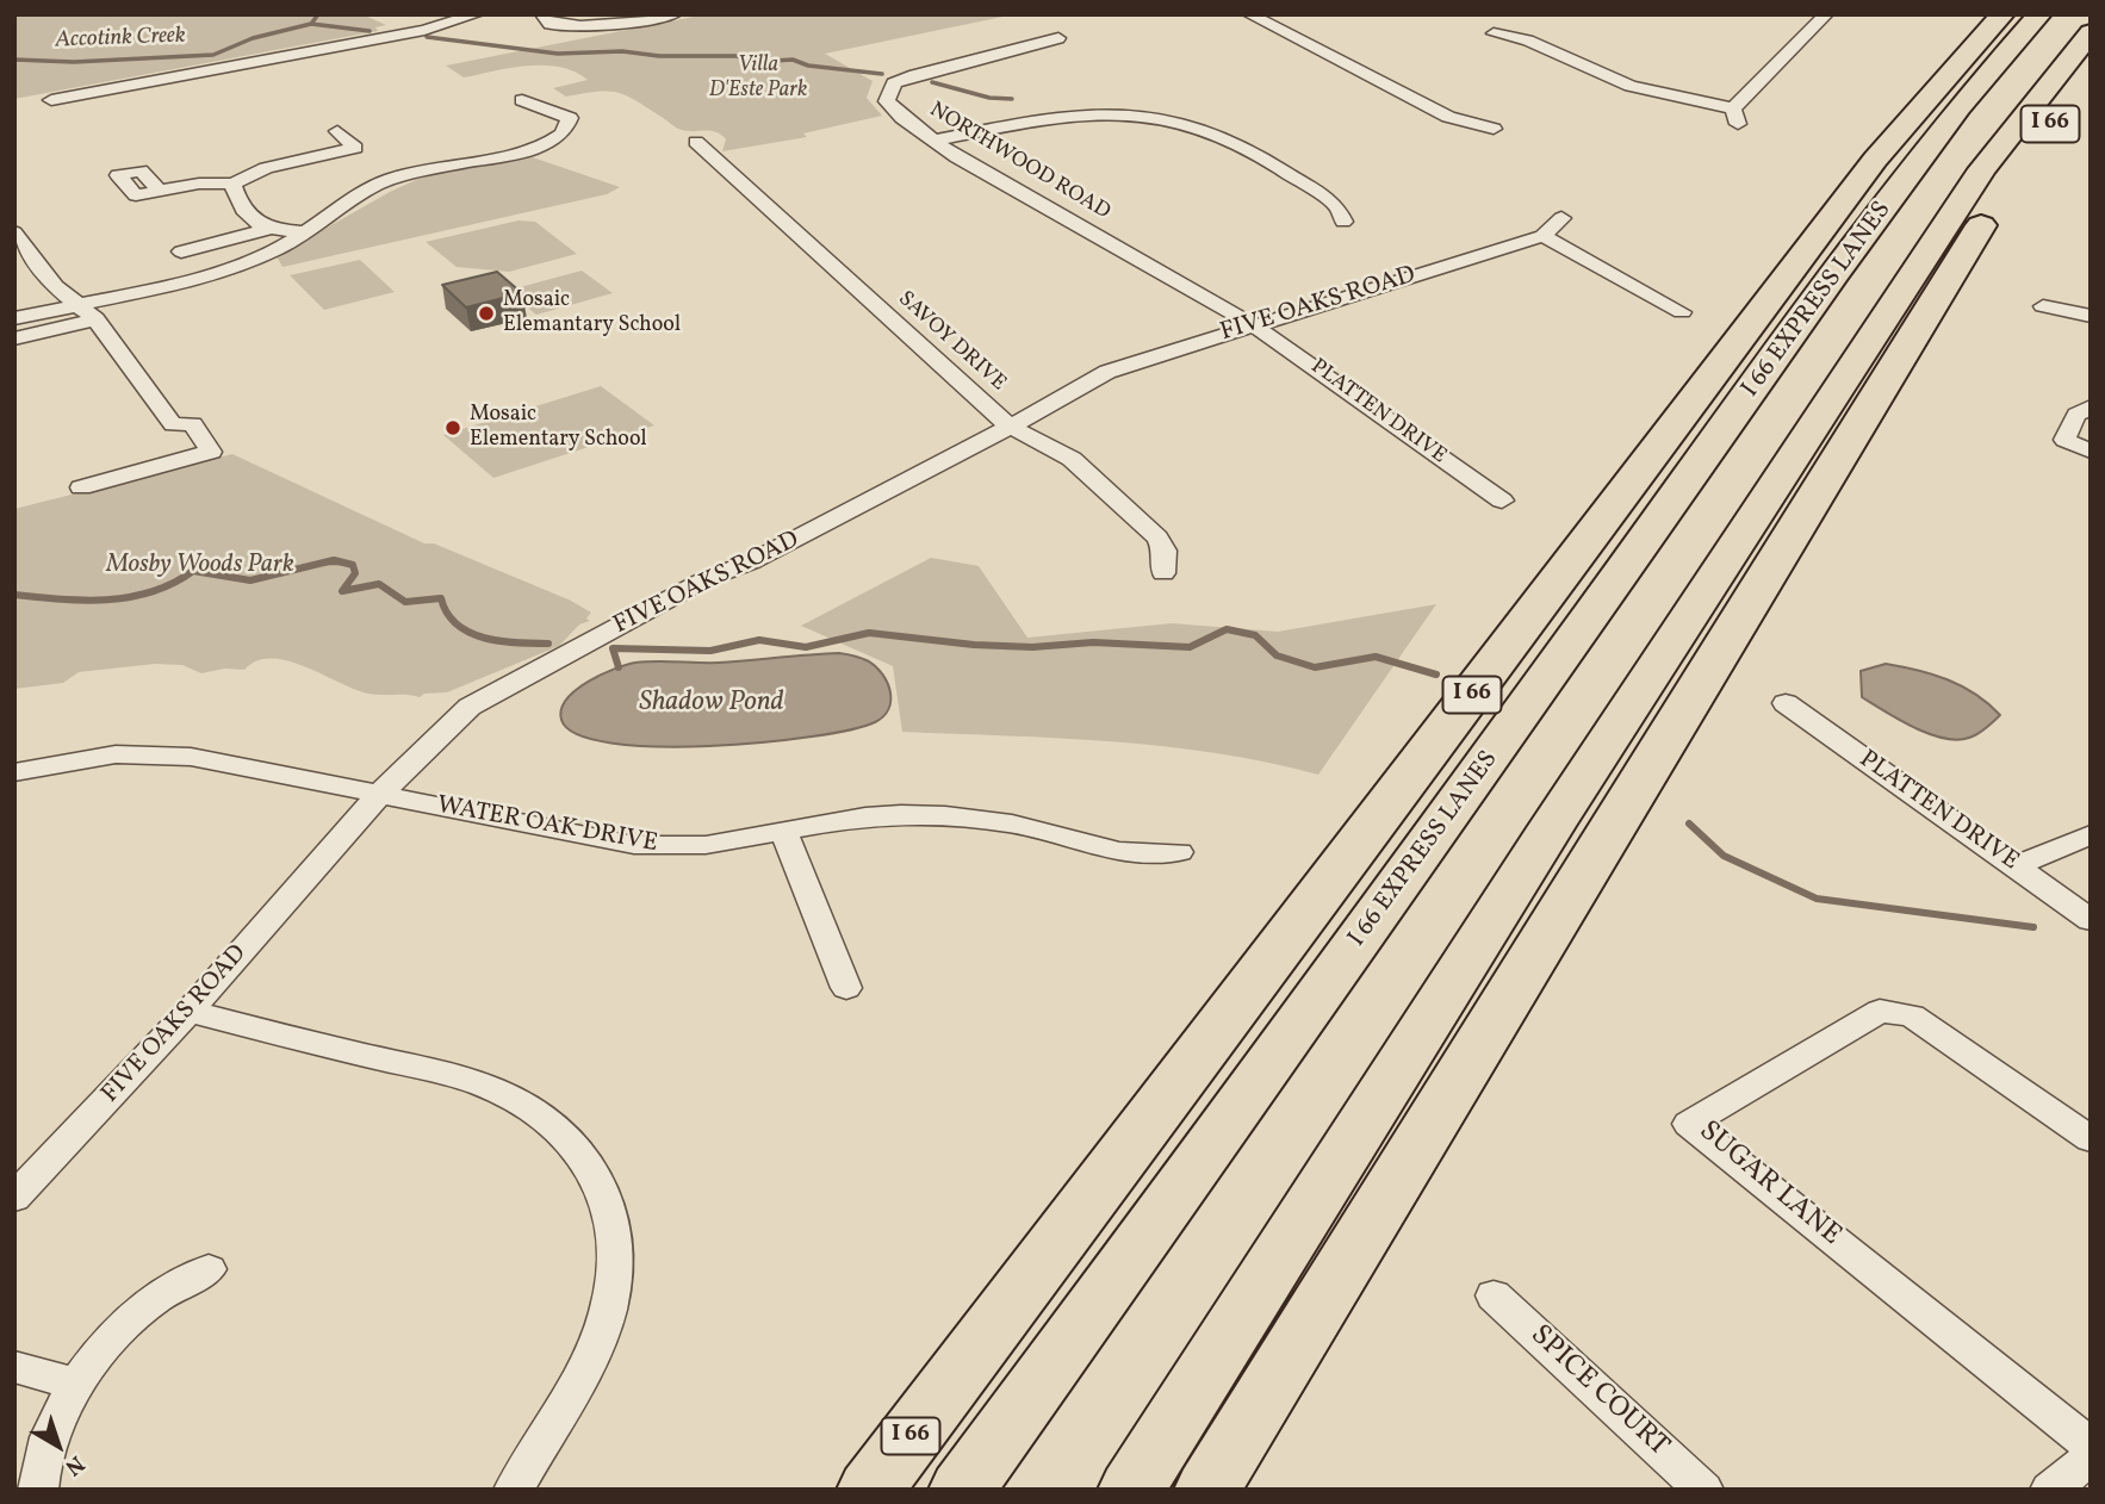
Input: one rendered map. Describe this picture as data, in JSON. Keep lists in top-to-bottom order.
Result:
{
  "streets": {
    "highway": ["I 66", "I 66 EXPRESS LANES"],
    "street": [
      "NORTHWOOD ROAD",
      "FIVE OAKS ROAD",
      "SAVOY DRIVE",
      "PLATTEN DRIVE",
      "WATER OAK DRIVE",
      "SUGAR LANE",
      "SPICE COURT"
    ]
  },
  "crossings": [
    ["NORTHWOOD ROAD", "FIVE OAKS ROAD"],
    ["NORTHWOOD ROAD", "PLATTEN DRIVE"],
    ["FIVE OAKS ROAD", "SAVOY DRIVE"],
    ["FIVE OAKS ROAD", "PLATTEN DRIVE"],
    ["FIVE OAKS ROAD", "WATER OAK DRIVE"]
  ],
  "water": ["Accotink Creek", "Shadow Pond"],
  "parks": ["Villa D'Este Park", "Mosby Woods Park"],
  "places": ["Mosaic Elemantary School", "Mosaic Elementary School"],
  "north": "bottom right"
}
